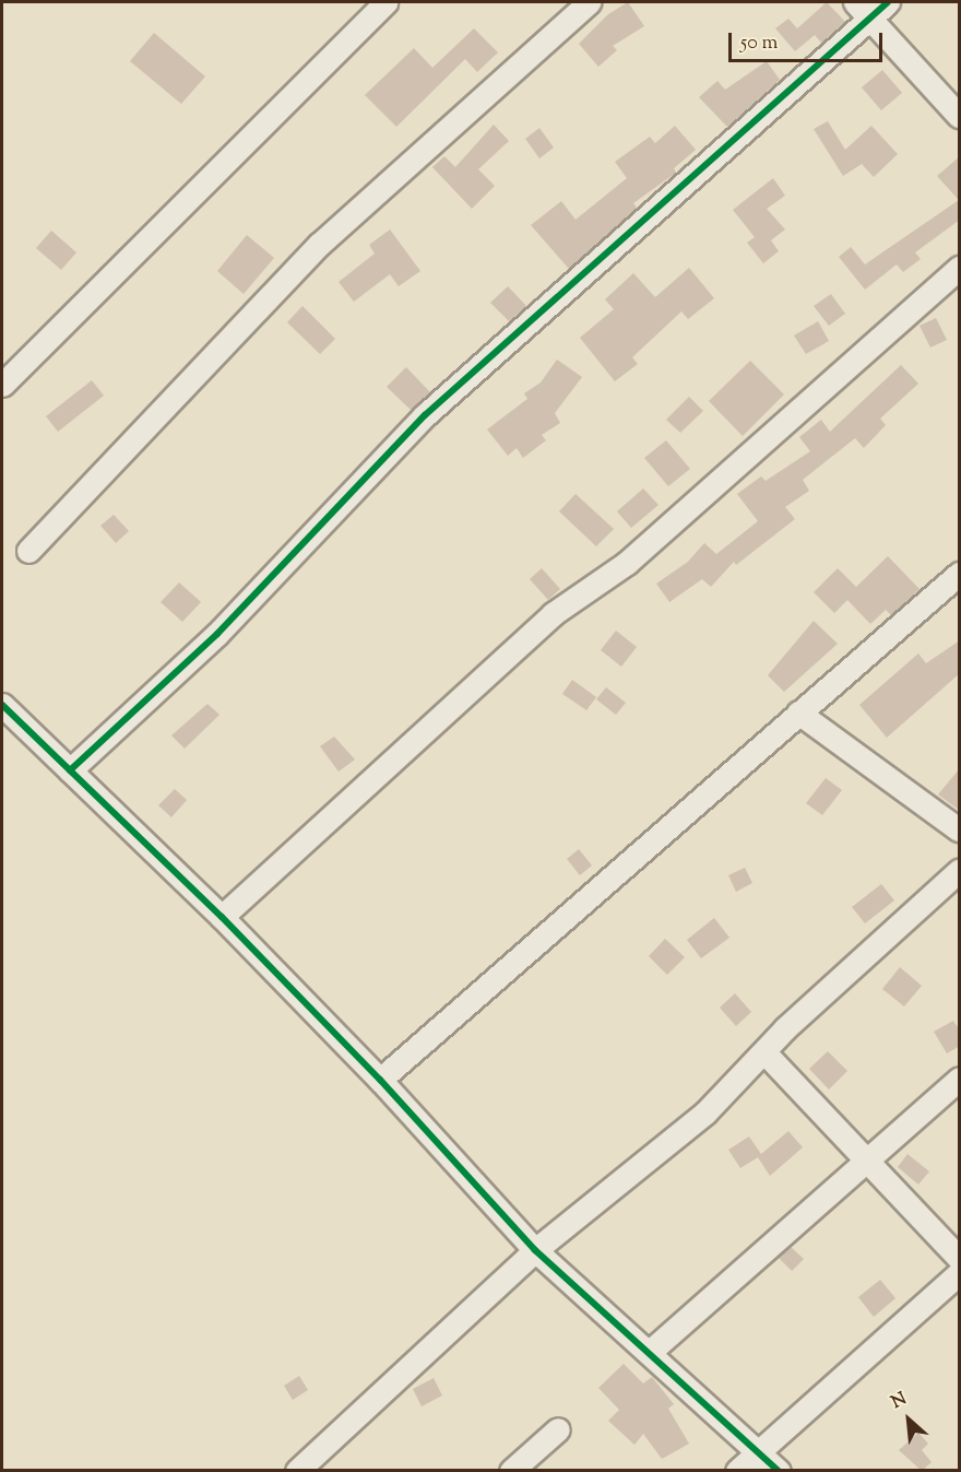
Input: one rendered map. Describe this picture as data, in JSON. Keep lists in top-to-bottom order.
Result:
{
  "scale_bar": "50 m",
  "north": "top left"
}
